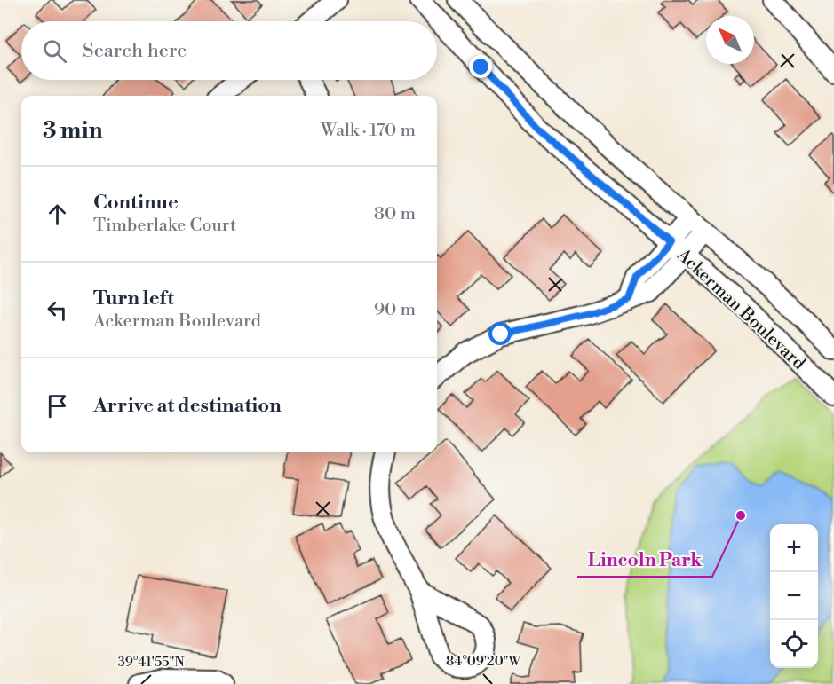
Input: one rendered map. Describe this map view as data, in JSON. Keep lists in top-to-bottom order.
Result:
{
  "streets": {
    "street": ["Ackerman Boulevard"]
  },
  "places": ["Lincoln Park"],
  "north": "top left",
  "page": {
    "search": "Search here",
    "heading": ["3 min", "Walk · 170 m"],
    "list": [
      ["Continue", "Timberlake Court", "80 m"],
      ["Turn left", "Ackerman Boulevard", "90 m"],
      "Arrive at destination"
    ],
    "map_buttons": ["+", "−"]
  },
  "coordinates": ["84°09'20\"W", "39°41'55\"N"]
}
